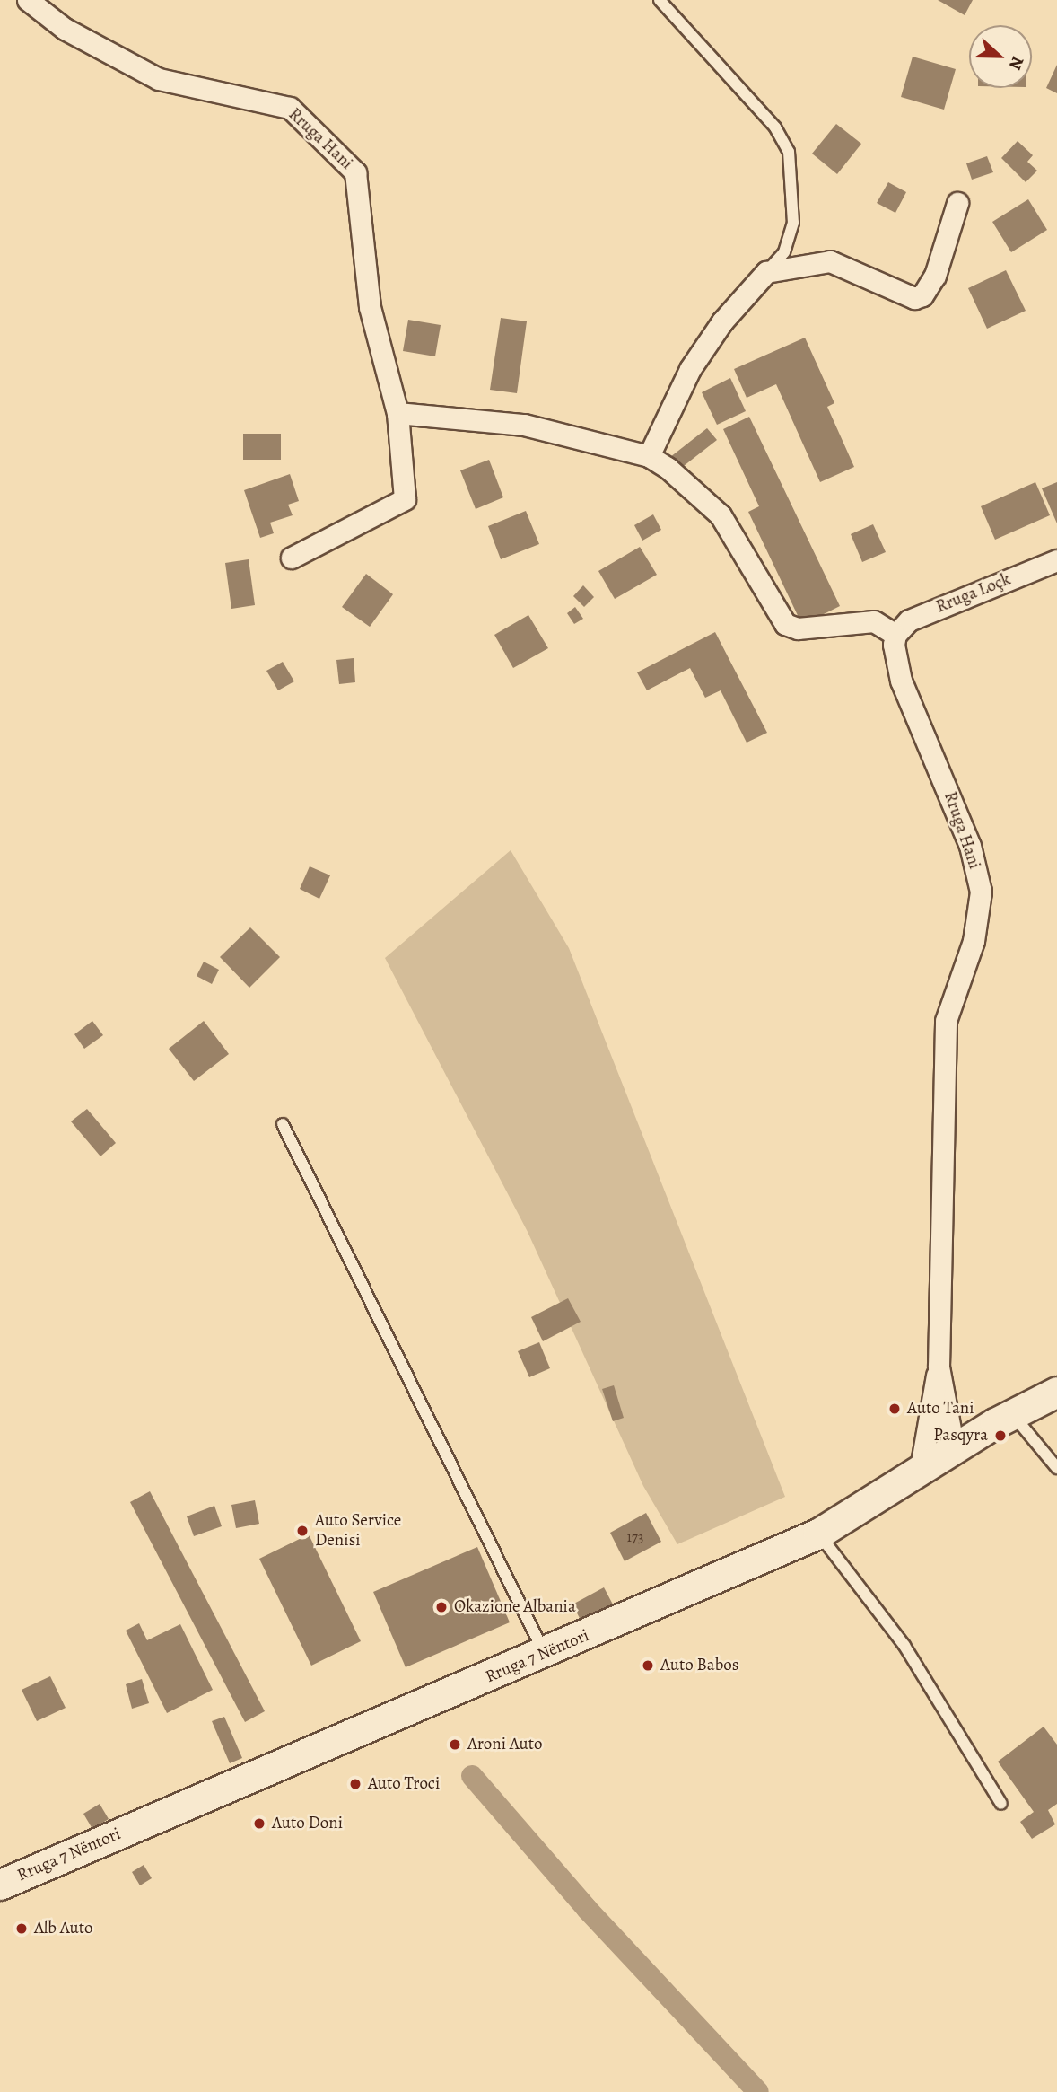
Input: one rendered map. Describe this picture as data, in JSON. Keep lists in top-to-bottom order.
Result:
{
  "streets": {
    "main road": ["Rruga 7 Nëntori"],
    "street": ["Rruga Hani", "Rruga Loçk"]
  },
  "crossings": [
    ["Rruga Hani", "Rruga Loçk"],
    ["Rruga Hani", "Rruga 7 Nëntori"]
  ],
  "places": [
    "Auto Tani",
    "Pasqyra",
    "Auto Service Denisi",
    "Okazione Albania",
    "Auto Babos",
    "Aroni Auto",
    "Auto Troci",
    "Auto Doni",
    "Alb Auto"
  ],
  "house_numbers": ["173"],
  "north": "right"
}
